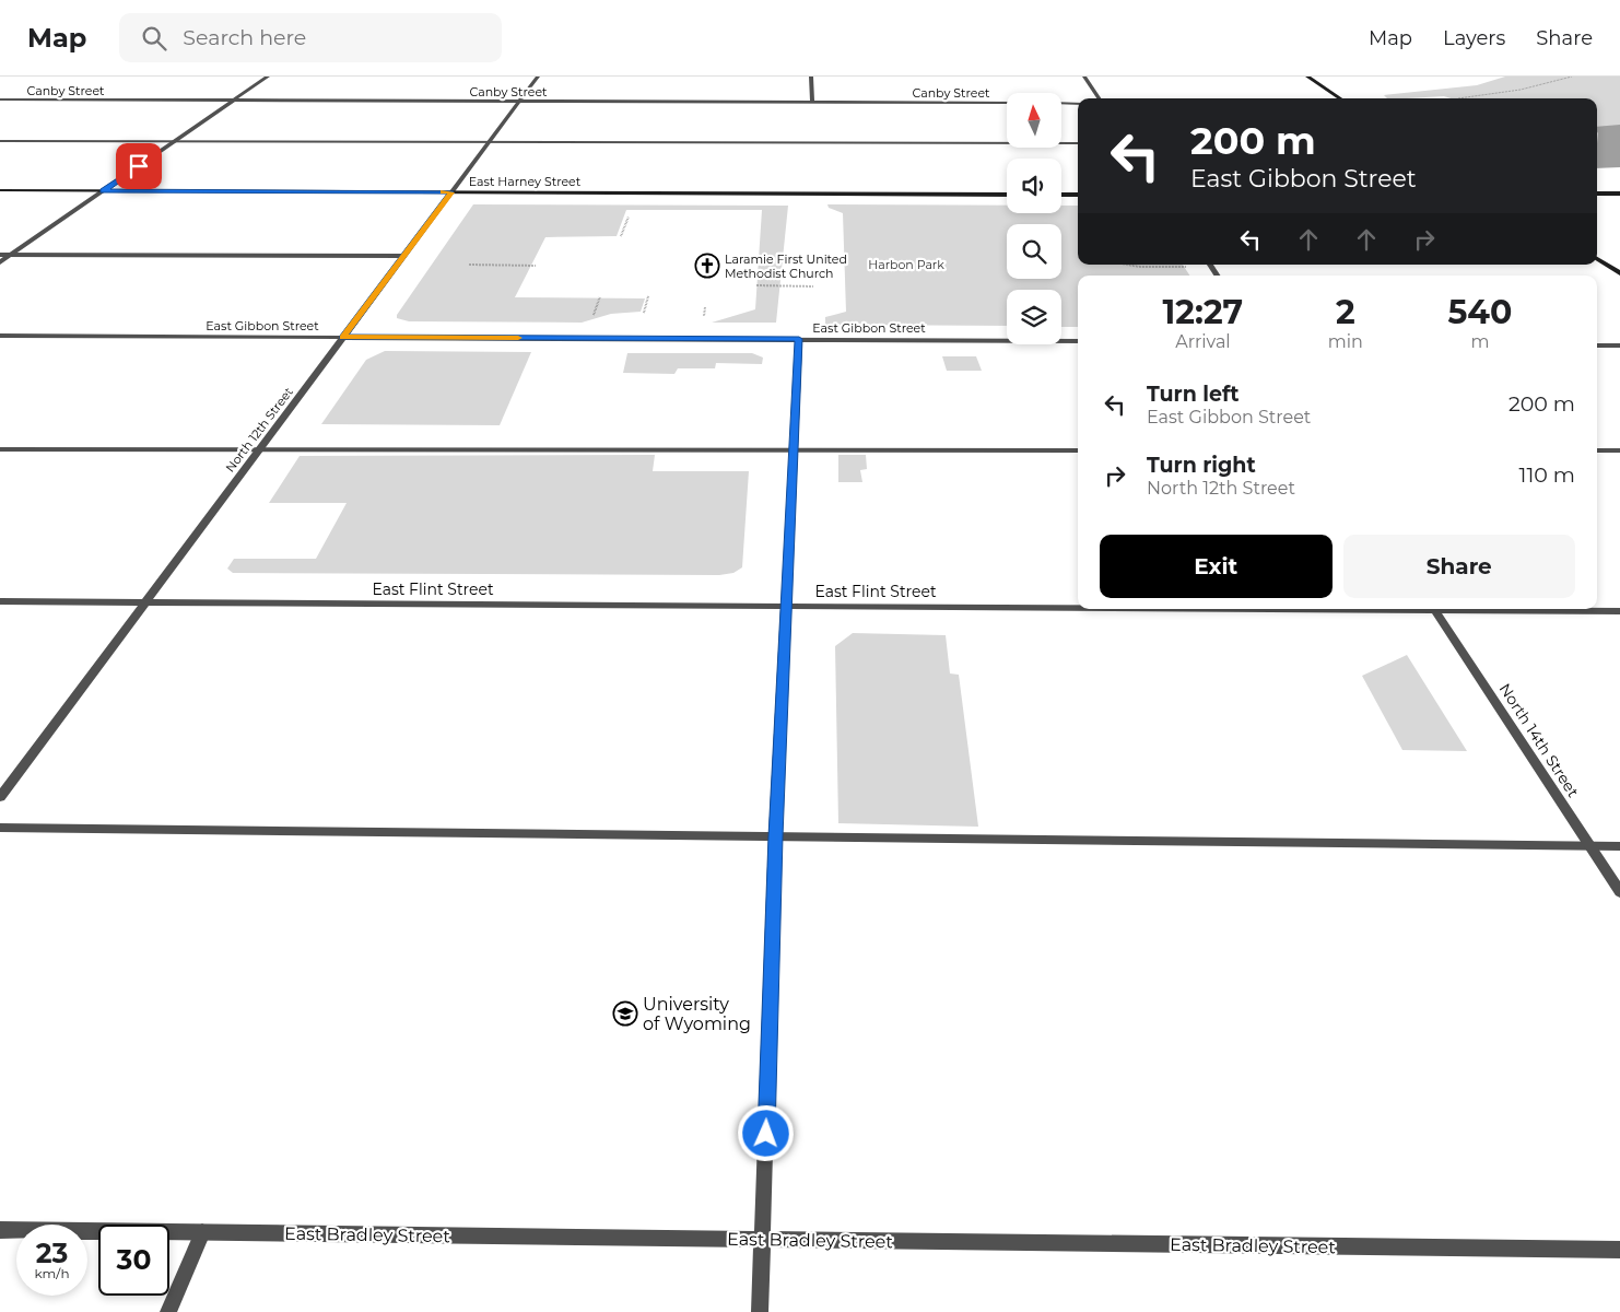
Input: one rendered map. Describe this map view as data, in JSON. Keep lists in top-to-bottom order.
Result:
{
  "streets": {
    "main road": ["East Harney Street"],
    "street": [
      "Canby Street",
      "East Gibbon Street",
      "North 12th Street",
      "East Flint Street",
      "North 14th Street",
      "East Bradley Street"
    ]
  },
  "crossings": [
    ["Canby Street", "North 12th Street"],
    ["East Harney Street", "North 12th Street"],
    ["East Gibbon Street", "North 12th Street"],
    ["North 12th Street", "East Flint Street"]
  ],
  "parks": ["Harbon Park"],
  "places": {
    "church": ["Laramie First United Methodist Church"],
    "school or university": ["University of Wyoming"]
  },
  "north": "top",
  "page": {
    "header": "Map",
    "search": "Search here",
    "nav": ["Map", "Layers", "Share"],
    "turn": ["200 m", "East Gibbon Street"],
    "eta": [
      "12:27",
      "Arrival",
      "2",
      "min",
      "540",
      "m"
    ],
    "list": [
      {
        "name": "Turn left",
        "note": "East Gibbon Street",
        "value": "200 m"
      },
      {
        "name": "Turn right",
        "note": "North 12th Street",
        "value": "110 m"
      }
    ],
    "buttons": ["Exit", "Share"],
    "speed": "23 km/h",
    "limit": "30"
  }
}
